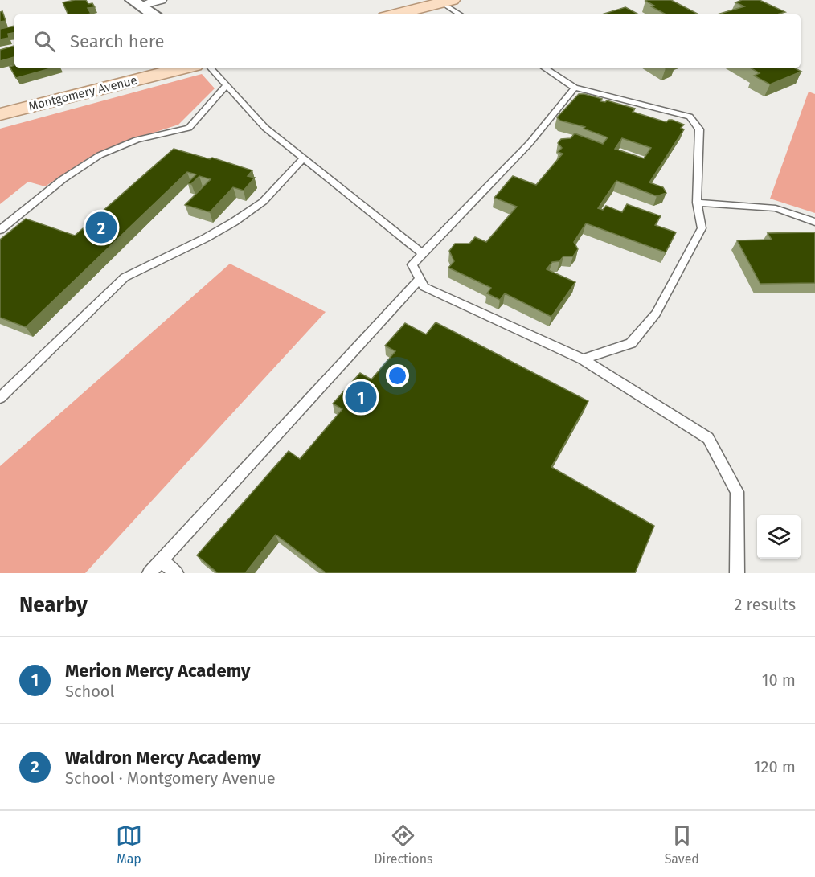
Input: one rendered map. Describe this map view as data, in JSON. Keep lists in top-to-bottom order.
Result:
{
  "streets": {
    "main road": ["Montgomery Avenue"]
  },
  "page": {
    "search": "Search here",
    "pins": ["2", "1"],
    "heading": ["Nearby", "2 results"],
    "list": [
      {
        "mark": "1",
        "name": "Merion Mercy Academy",
        "note": "School",
        "value": "10 m"
      },
      {
        "mark": "2",
        "name": "Waldron Mercy Academy",
        "note": "School · Montgomery Avenue",
        "value": "120 m"
      }
    ],
    "nav": ["Map", "Directions", "Saved"]
  }
}
